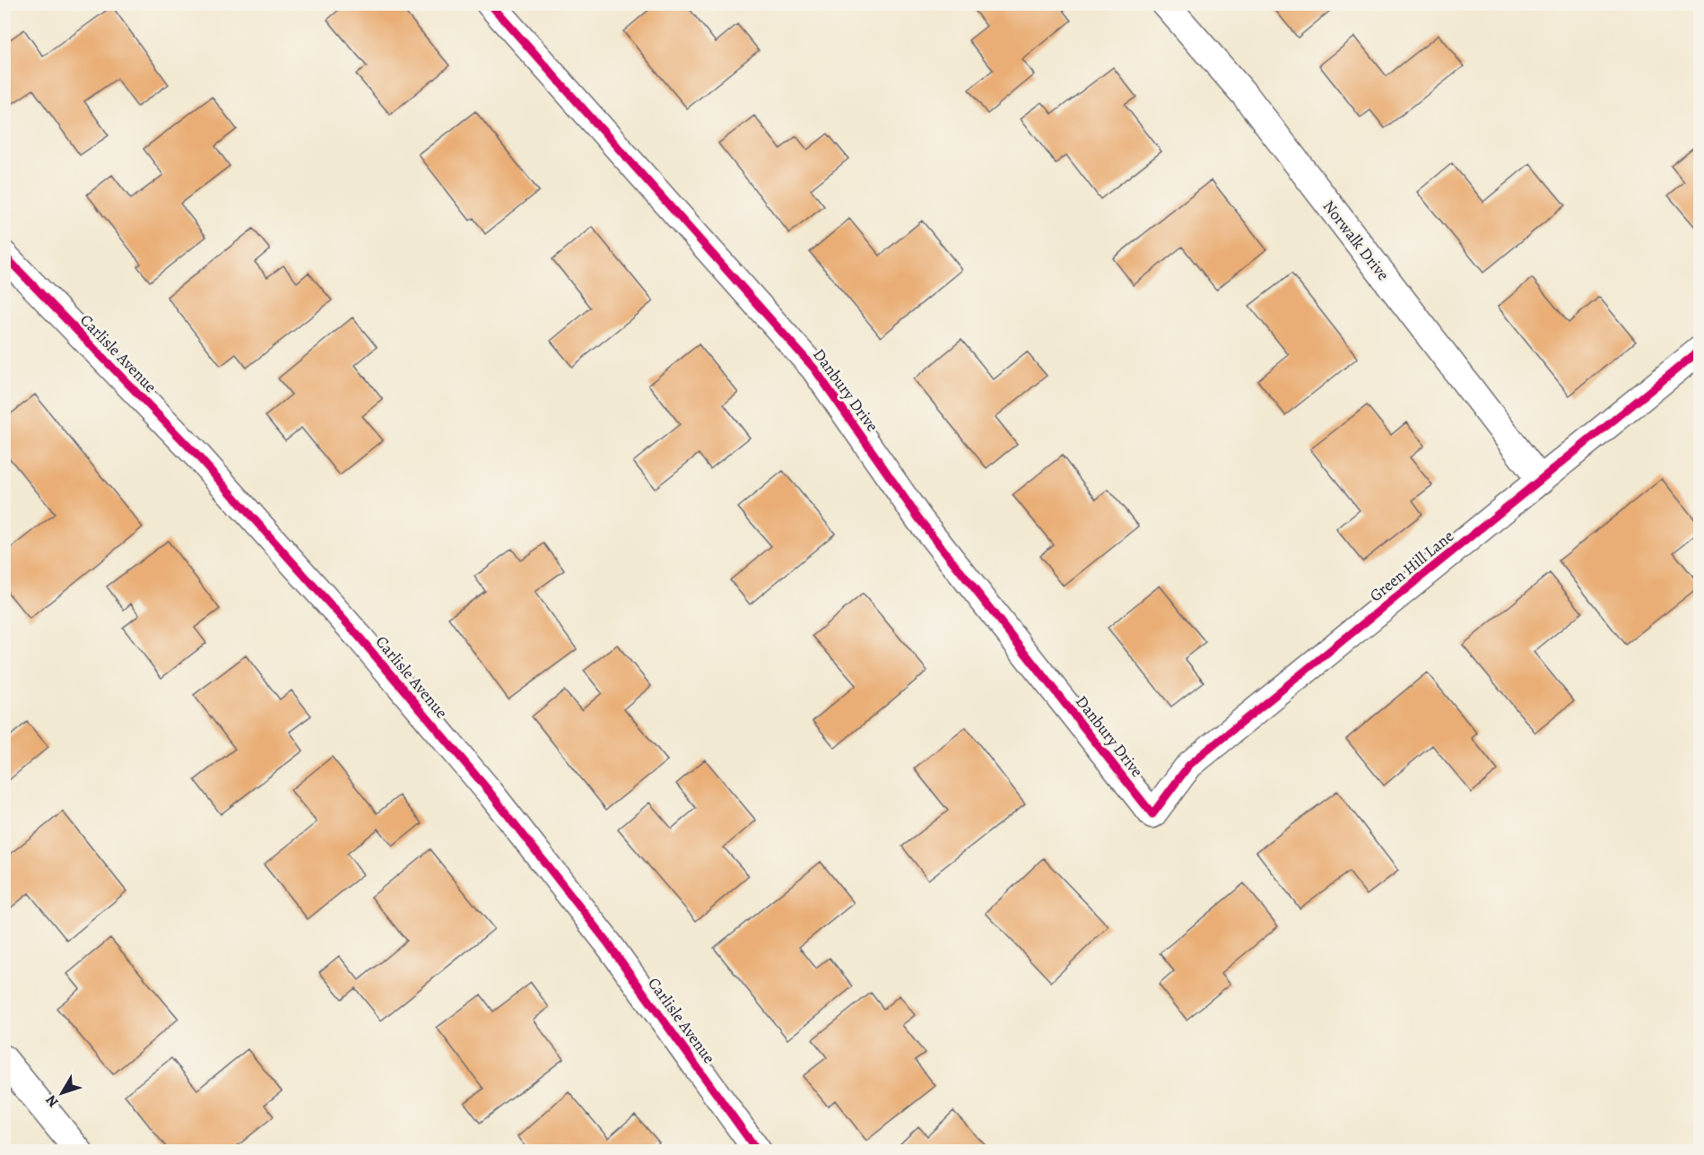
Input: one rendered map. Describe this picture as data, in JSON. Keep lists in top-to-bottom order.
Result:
{
  "streets": {
    "street": [
      "Norwalk Drive",
      "Carlisle Avenue",
      "Danbury Drive",
      "Green Hill Lane"
    ]
  },
  "crossings": [
    ["Norwalk Drive", "Green Hill Lane"],
    ["Danbury Drive", "Green Hill Lane"]
  ],
  "north": "bottom left"
}
